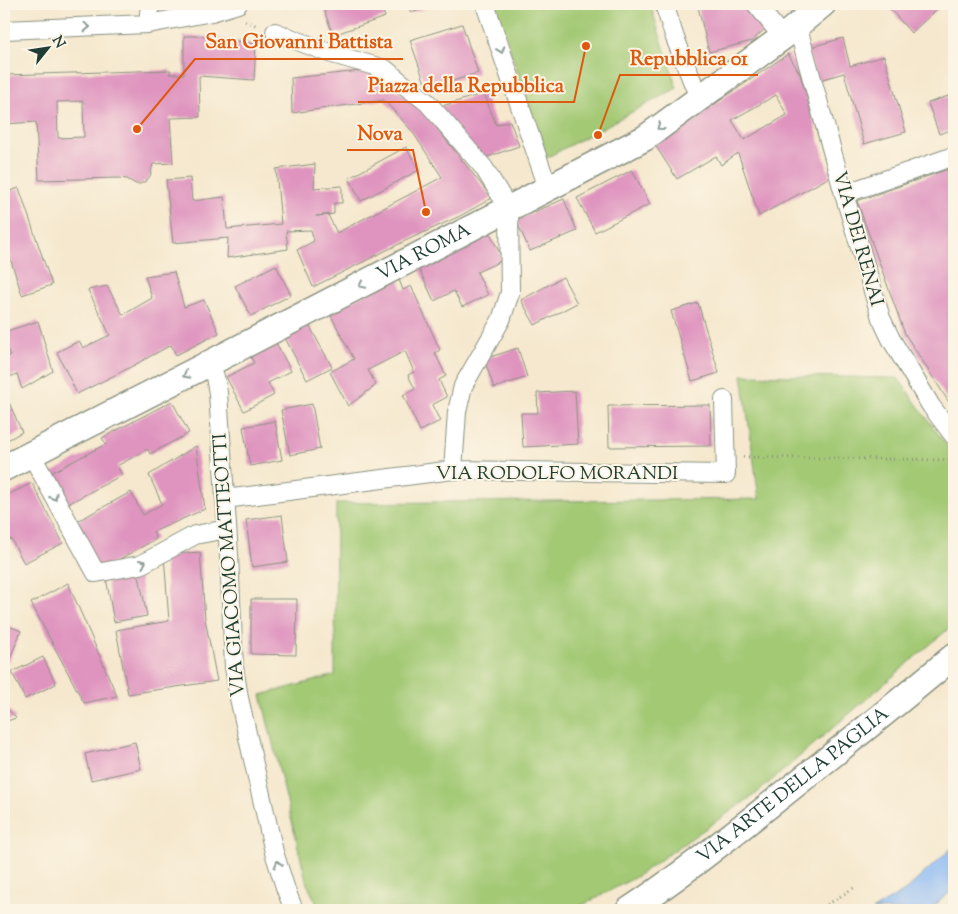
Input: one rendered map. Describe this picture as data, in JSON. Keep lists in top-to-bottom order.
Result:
{
  "streets": {
    "main road": ["VIA ROMA", "VIA ARTE DELLA PAGLIA"],
    "street": ["VIA DEI RENAI", "VIA RODOLFO MORANDI", "VIA GIACOMO MATTEOTTI"]
  },
  "crossings": [
    ["VIA DEI RENAI", "VIA ROMA"],
    ["VIA ROMA", "VIA GIACOMO MATTEOTTI"],
    ["VIA RODOLFO MORANDI", "VIA GIACOMO MATTEOTTI"]
  ],
  "one_way": ["VIA ROMA", "VIA GIACOMO MATTEOTTI"],
  "places": [
    "Piazza della Repubblica",
    "San Giovanni Battista",
    "Repubblica 01",
    "Nova"
  ],
  "north": "top right"
}
